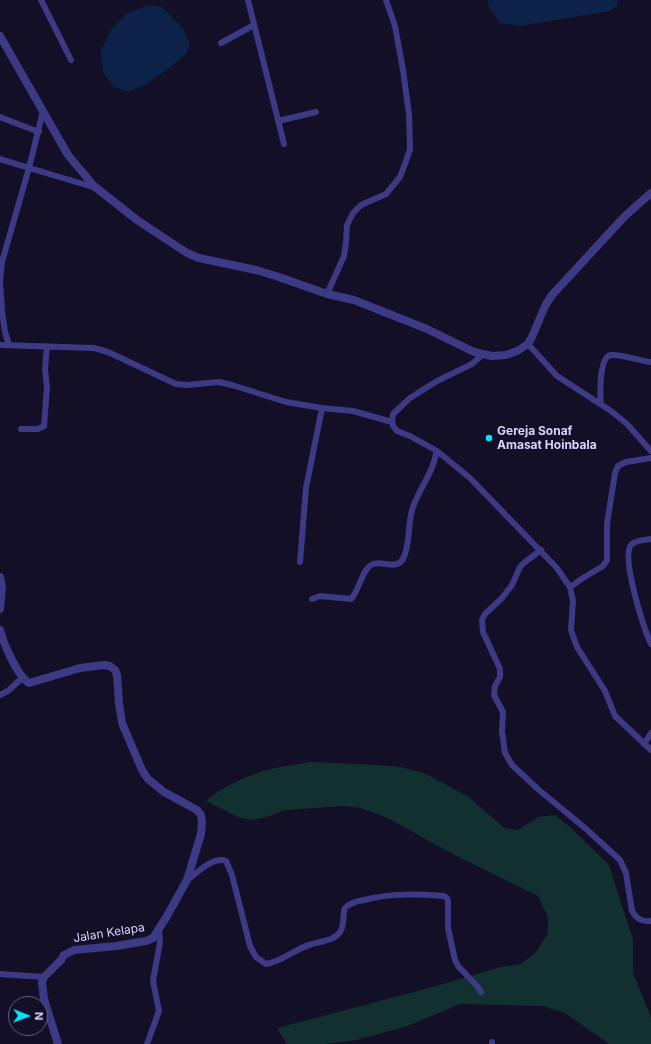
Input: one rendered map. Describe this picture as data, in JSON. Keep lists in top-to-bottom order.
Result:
{
  "streets": {
    "street": ["Jalan Kelapa"]
  },
  "places": ["Gereja Sonaf Amasat Hoinbala"],
  "north": "right"
}
